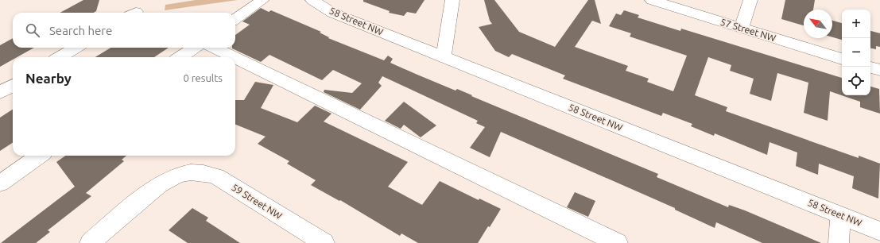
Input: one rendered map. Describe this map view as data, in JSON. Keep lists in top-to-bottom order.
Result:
{
  "streets": {
    "street": ["58 Street NW", "57 Street NW", "59 Street NW"]
  },
  "north": "top left",
  "page": {
    "map_buttons": ["+", "−"],
    "search": "Search here",
    "heading": ["Nearby", "0 results"]
  }
}
